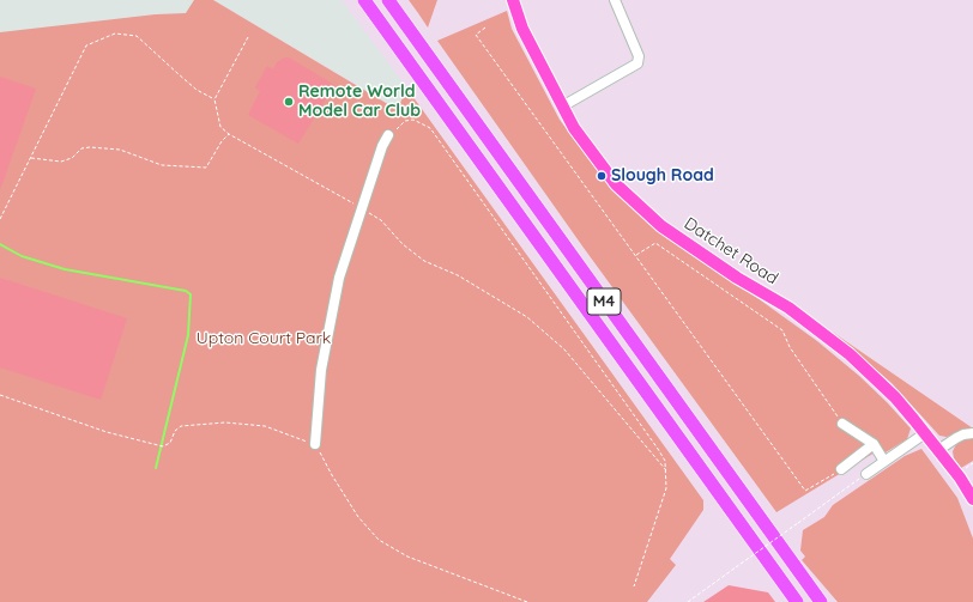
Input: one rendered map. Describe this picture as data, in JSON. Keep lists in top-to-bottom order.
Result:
{
  "streets": {
    "highway": ["M4"],
    "main road": ["Datchet Road"]
  },
  "parks": ["Upton Court Park"],
  "places": ["Remote World Model Car Club", "Slough Road"]
}
